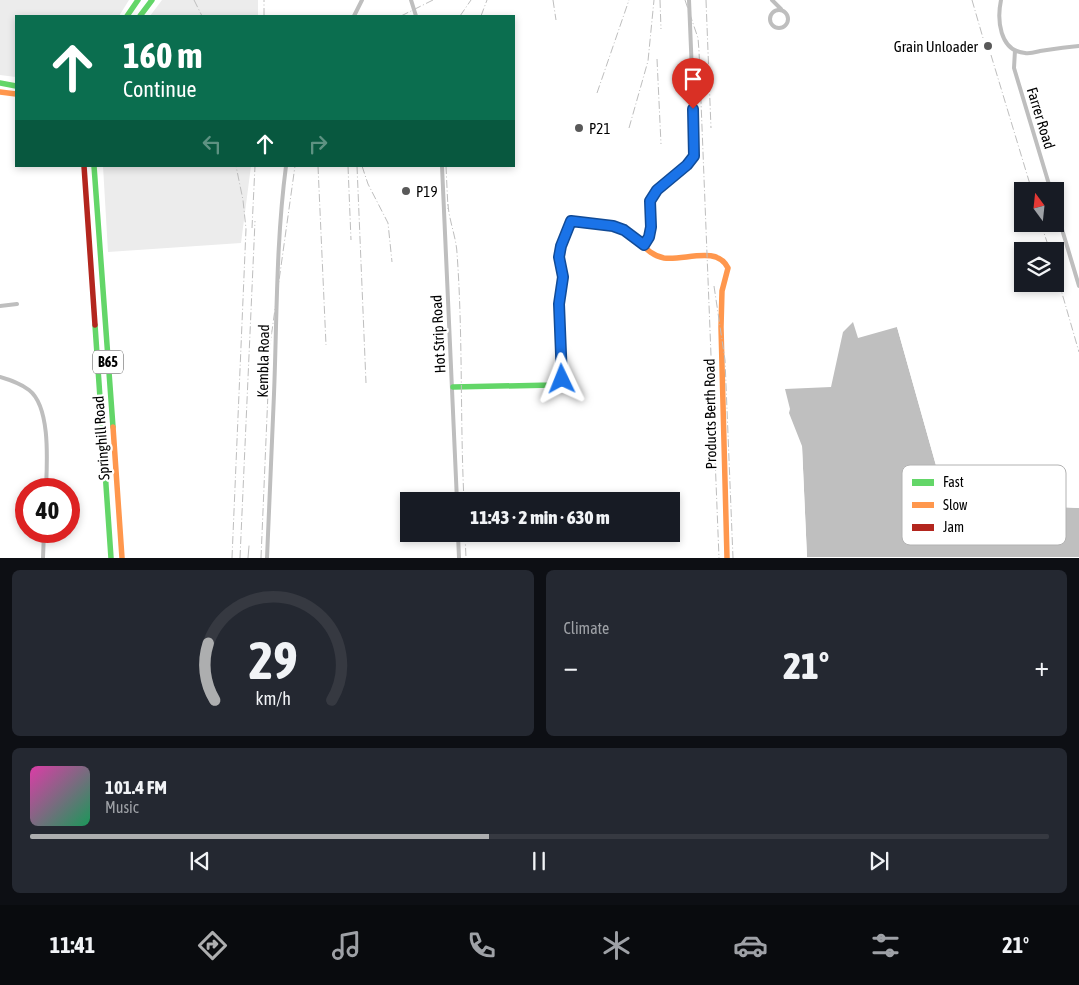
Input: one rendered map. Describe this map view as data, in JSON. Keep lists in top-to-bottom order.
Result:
{
  "streets": {
    "main road": ["B65", "Products Berth Road", "Springhill Road"],
    "street": ["Farrer Road", "Hot Strip Road", "Kembla Road"]
  },
  "places": ["Grain Unloader", "P21", "P19"],
  "legend": ["Fast", "Slow", "Jam"],
  "north": "top",
  "page": {
    "turn": ["160 m", "Continue"],
    "limit": "40",
    "trip": "11:43 · 2 min · 630 m",
    "tile": "Climate",
    "heat": ["−", "21°", "+"],
    "song": ["101.4 FM", "Music"],
    "tabs": ["11:41", "21°"],
    "gauge": ["29", "km/h"]
  }
}
